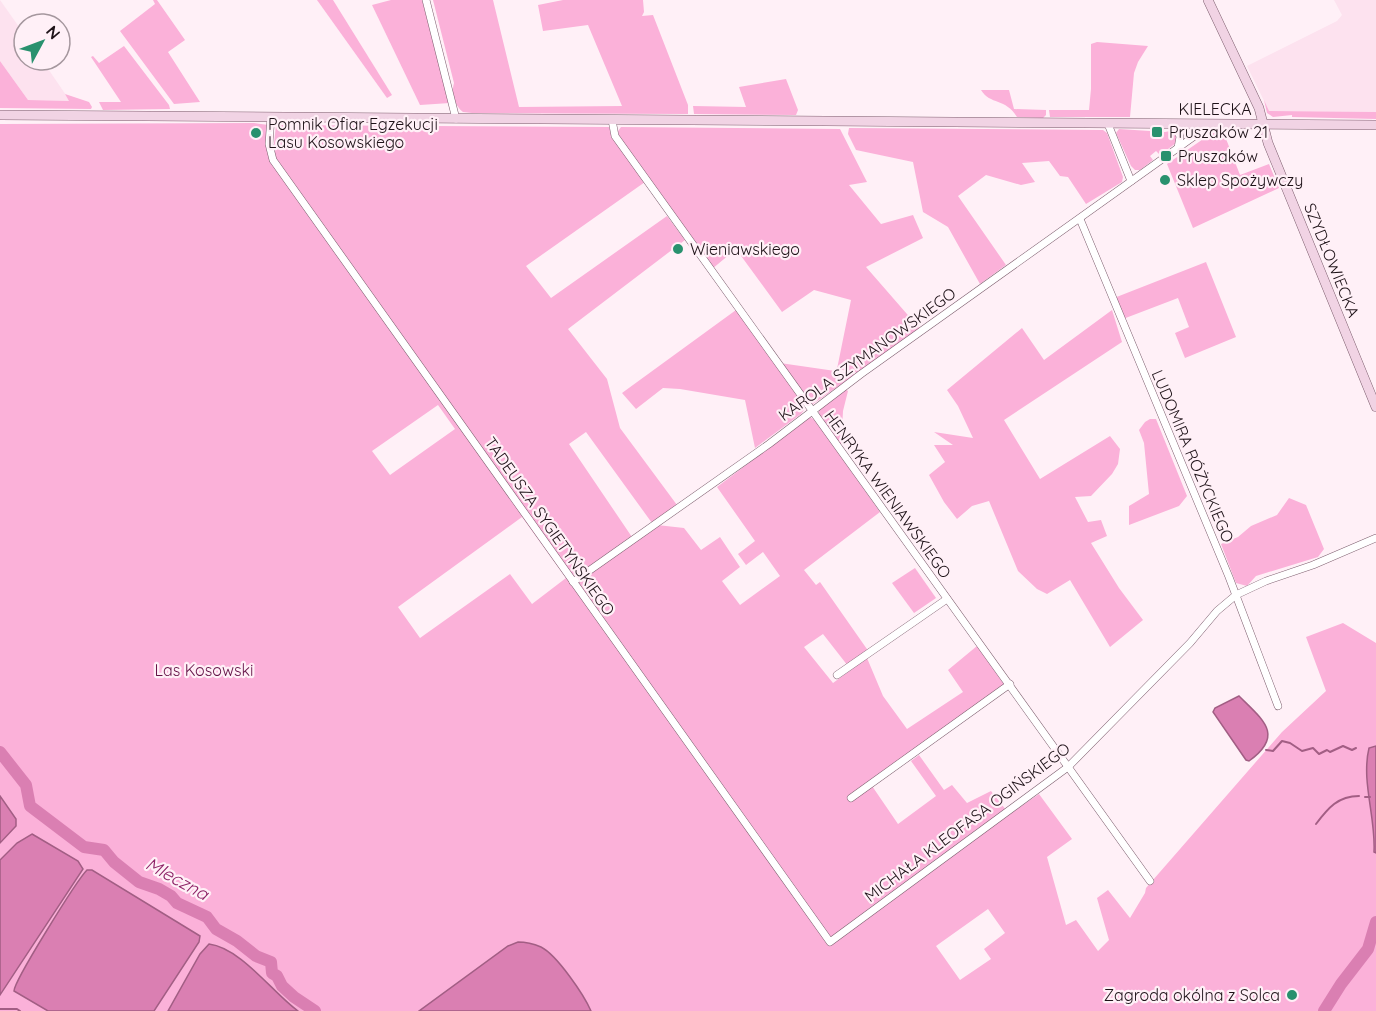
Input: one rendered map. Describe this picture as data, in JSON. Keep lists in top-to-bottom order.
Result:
{
  "streets": {
    "main road": ["KIELECKA", "SZYDŁOWIECKA"],
    "street": [
      "KAROLA SZYMANOWSKIEGO",
      "LUDOMIRA RÓŻYCKIEGO",
      "HENRYKA WIENIAWSKIEGO",
      "TADEUSZA SYGIETYŃSKIEGO",
      "MICHAŁA KLEOFASA OGIŃSKIEGO"
    ]
  },
  "crossings": [
    ["KIELECKA", "SZYDŁOWIECKA"],
    ["KIELECKA", "KAROLA SZYMANOWSKIEGO"],
    ["KIELECKA", "HENRYKA WIENIAWSKIEGO"],
    ["KIELECKA", "TADEUSZA SYGIETYŃSKIEGO"],
    ["KAROLA SZYMANOWSKIEGO", "LUDOMIRA RÓŻYCKIEGO"],
    ["KAROLA SZYMANOWSKIEGO", "HENRYKA WIENIAWSKIEGO"],
    ["KAROLA SZYMANOWSKIEGO", "TADEUSZA SYGIETYŃSKIEGO"],
    ["LUDOMIRA RÓŻYCKIEGO", "MICHAŁA KLEOFASA OGIŃSKIEGO"],
    ["HENRYKA WIENIAWSKIEGO", "MICHAŁA KLEOFASA OGIŃSKIEGO"],
    ["TADEUSZA SYGIETYŃSKIEGO", "MICHAŁA KLEOFASA OGIŃSKIEGO"]
  ],
  "water": ["Mleczna"],
  "parks": ["Las Kosowski"],
  "places": {
    "transit": ["Pruszaków 21", "Pruszaków"],
    "other": [
      "Pomnik Ofiar Egzekucji Lasu Kosowskiego",
      "Sklep Spożywczy",
      "Wieniawskiego",
      "Zagroda okólna z Solca"
    ]
  },
  "north": "top right"
}
